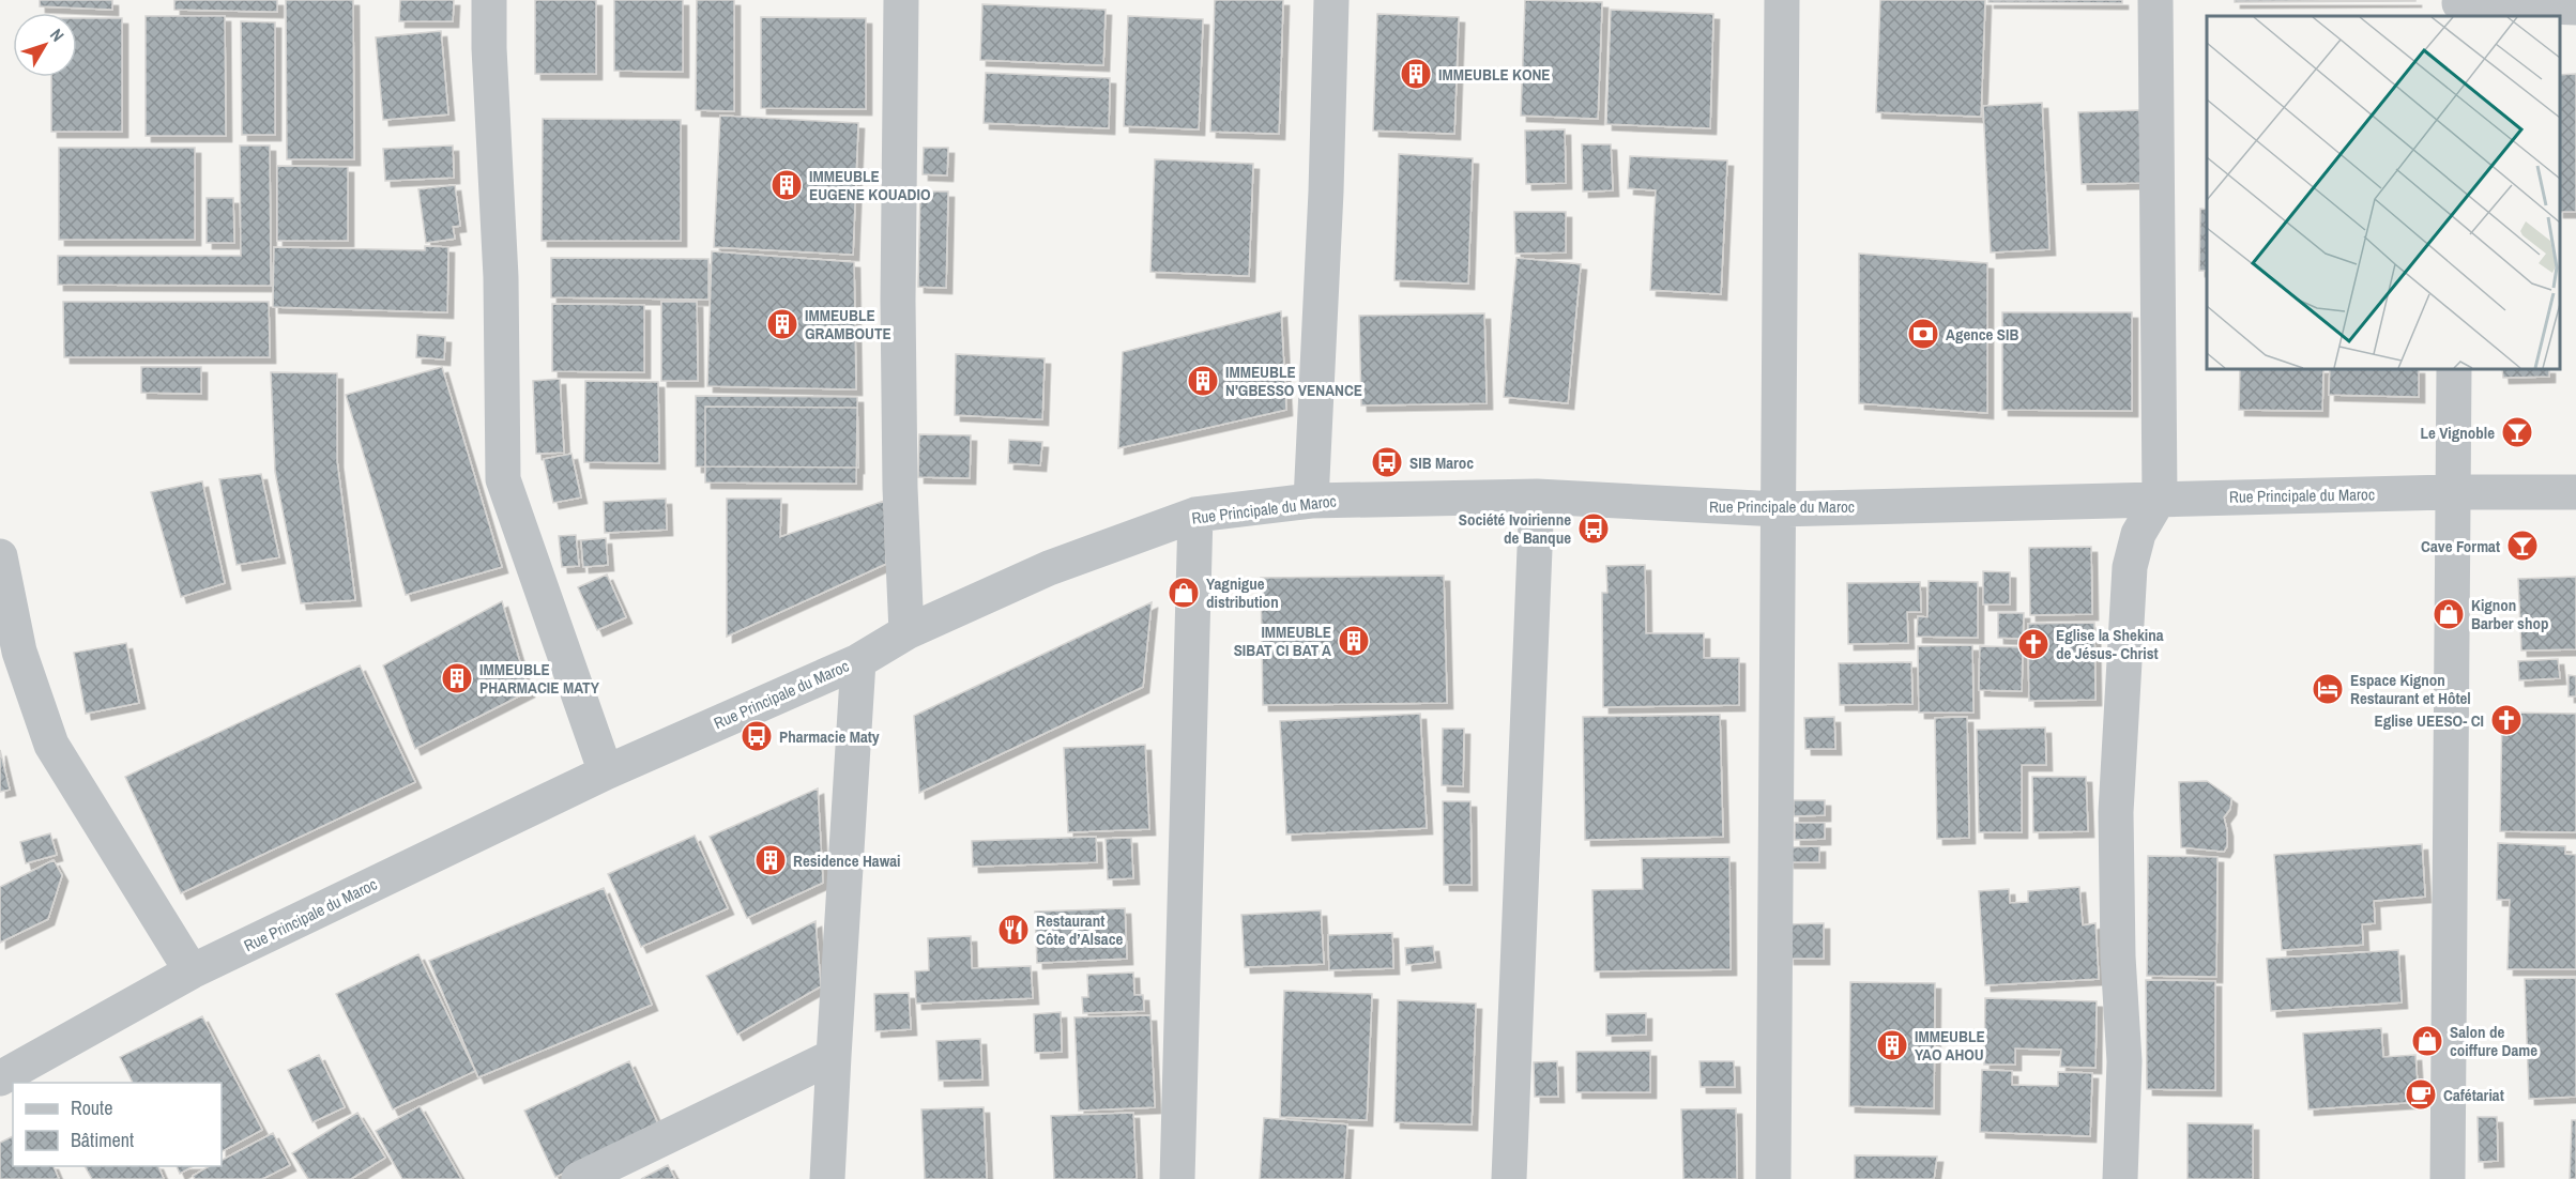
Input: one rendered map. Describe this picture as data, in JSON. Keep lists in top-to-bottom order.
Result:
{
  "streets": {
    "street": ["Rue Principale du Maroc"]
  },
  "places": {
    "building": [
      "IMMEUBLE KONE",
      "IMMEUBLE EUGENE KOUADIO",
      "IMMEUBLE GRAMBOUTE",
      "IMMEUBLE N'GBESSO VENANCE",
      "IMMEUBLE SIBAT CI BAT A",
      "IMMEUBLE PHARMACIE MATY",
      "Residence Hawai",
      "IMMEUBLE YAO AHOU"
    ],
    "bank": ["Agence SIB"],
    "bar": ["Le Vignoble", "Cave Format"],
    "bus stop": ["SIB Maroc", "Société Ivoirienne de Banque", "Pharmacie Maty"],
    "shop": ["Yagnigue distribution", "Kignon Barber shop", "Salon de coiffure Dame"],
    "church": ["Eglise la Shekina de Jésus- Christ", "Eglise UEESO- CI"],
    "hotel": ["Espace Kignon Restaurant et Hôtel"],
    "restaurant": ["Restaurant Côte d’Alsace"],
    "cafe": ["Cafétariat"]
  },
  "legend": ["Route", "Bâtiment"],
  "north": "top right"
}
